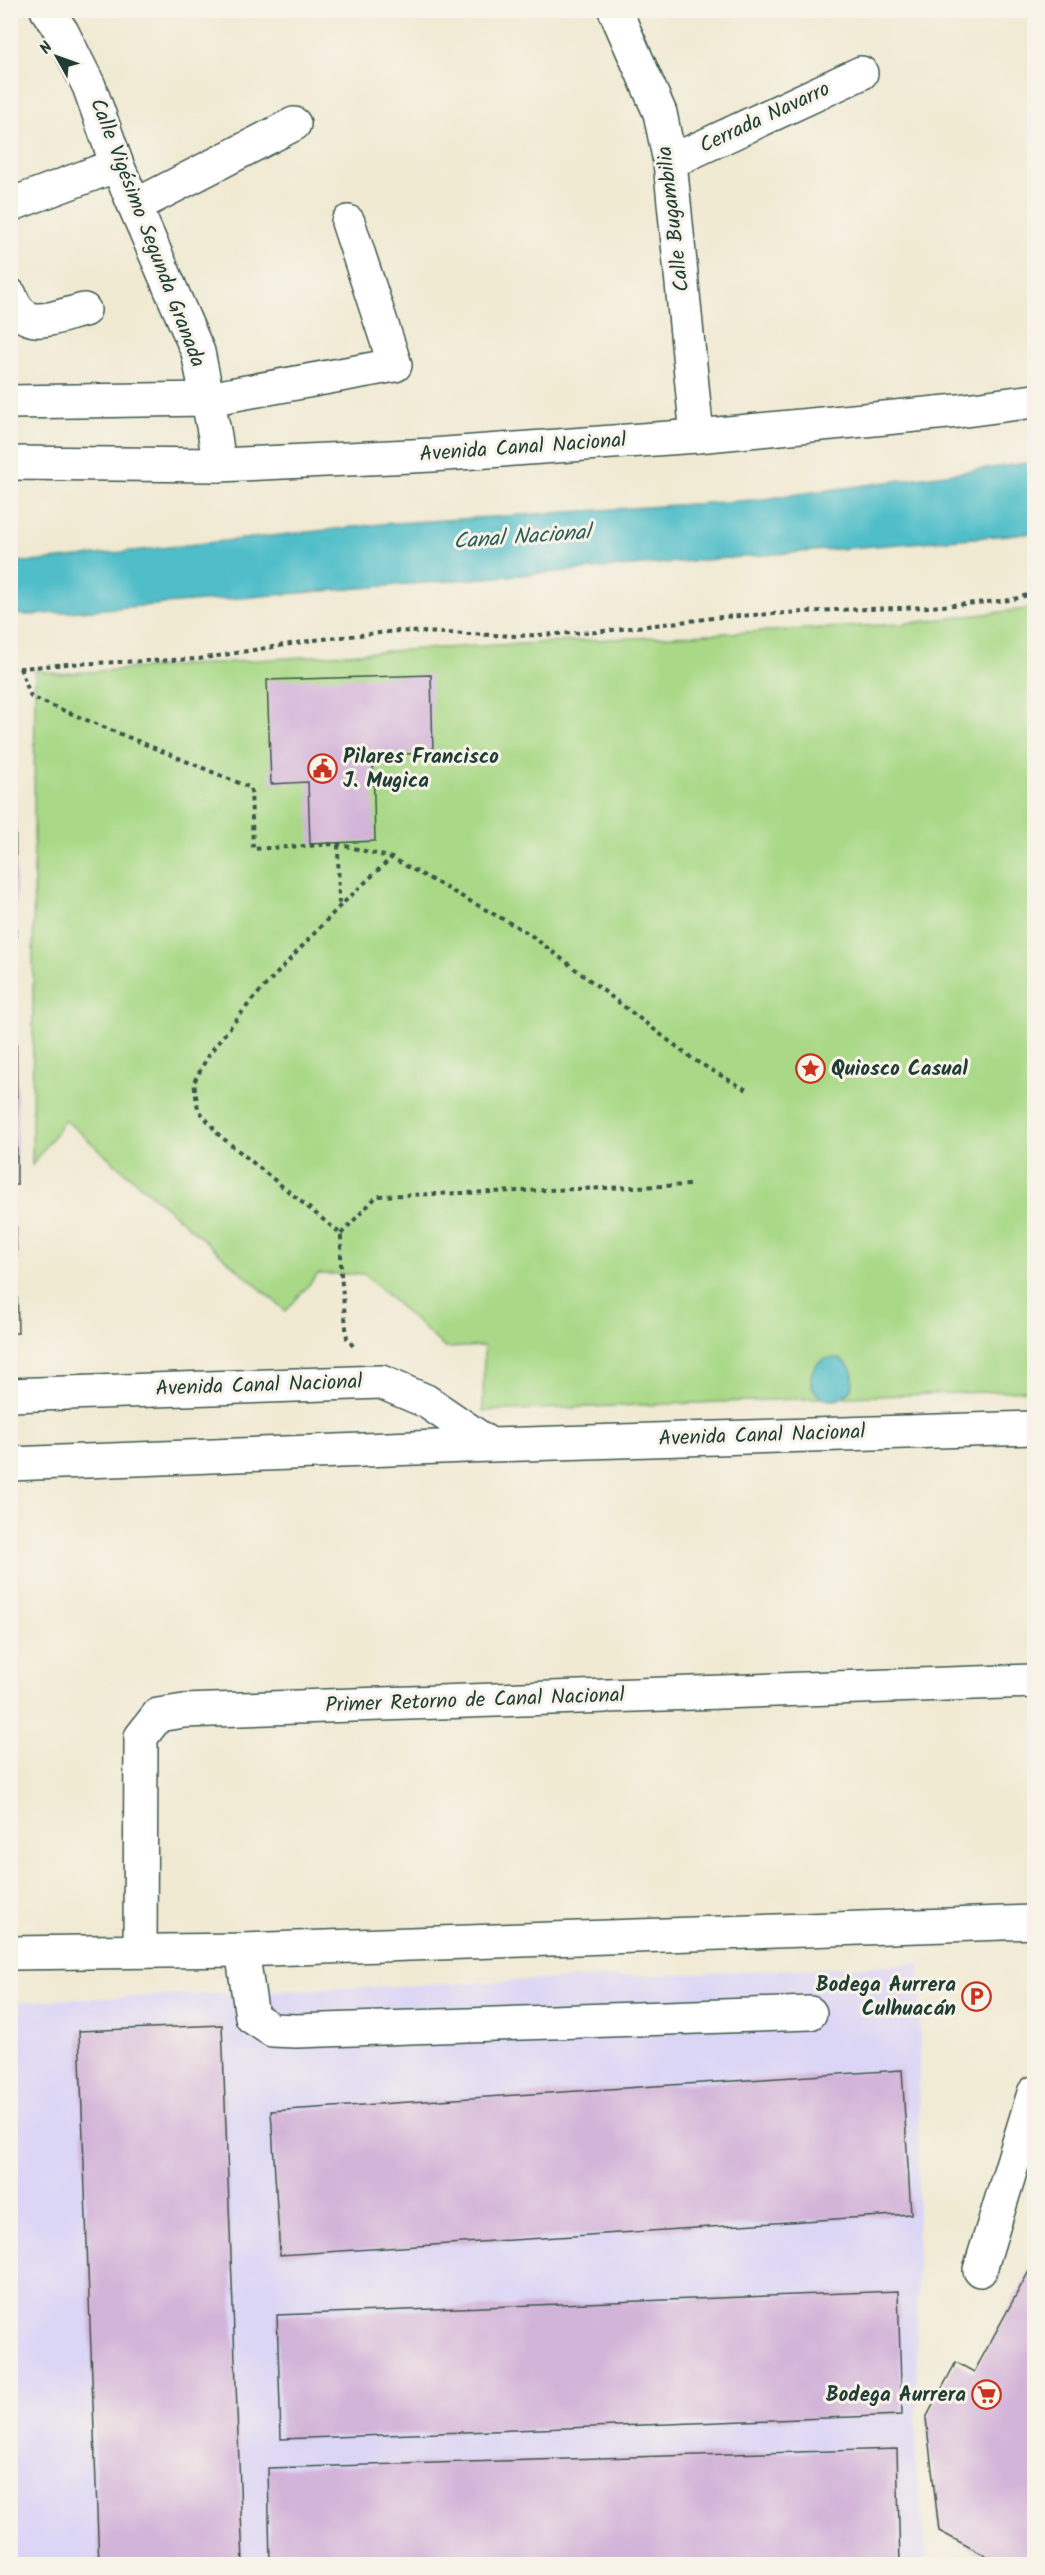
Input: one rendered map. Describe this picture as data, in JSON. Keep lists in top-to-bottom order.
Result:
{
  "streets": {
    "street": [
      "Cerrada Navarro",
      "Calle Bugambilia",
      "Calle Vigésimo Segunda Granada",
      "Avenida Canal Nacional",
      "Primer Retorno de Canal Nacional"
    ]
  },
  "crossings": [
    ["Cerrada Navarro", "Calle Bugambilia"],
    ["Calle Bugambilia", "Avenida Canal Nacional"],
    ["Calle Vigésimo Segunda Granada", "Avenida Canal Nacional"]
  ],
  "water": ["Canal Nacional"],
  "places": {
    "public building": ["Pilares Francisco J. Mugica"],
    "place": ["Quiosco Casual"],
    "parking": ["Bodega Aurrera Culhuacán"],
    "supermarket": ["Bodega Aurrera"]
  },
  "north": "top left"
}
